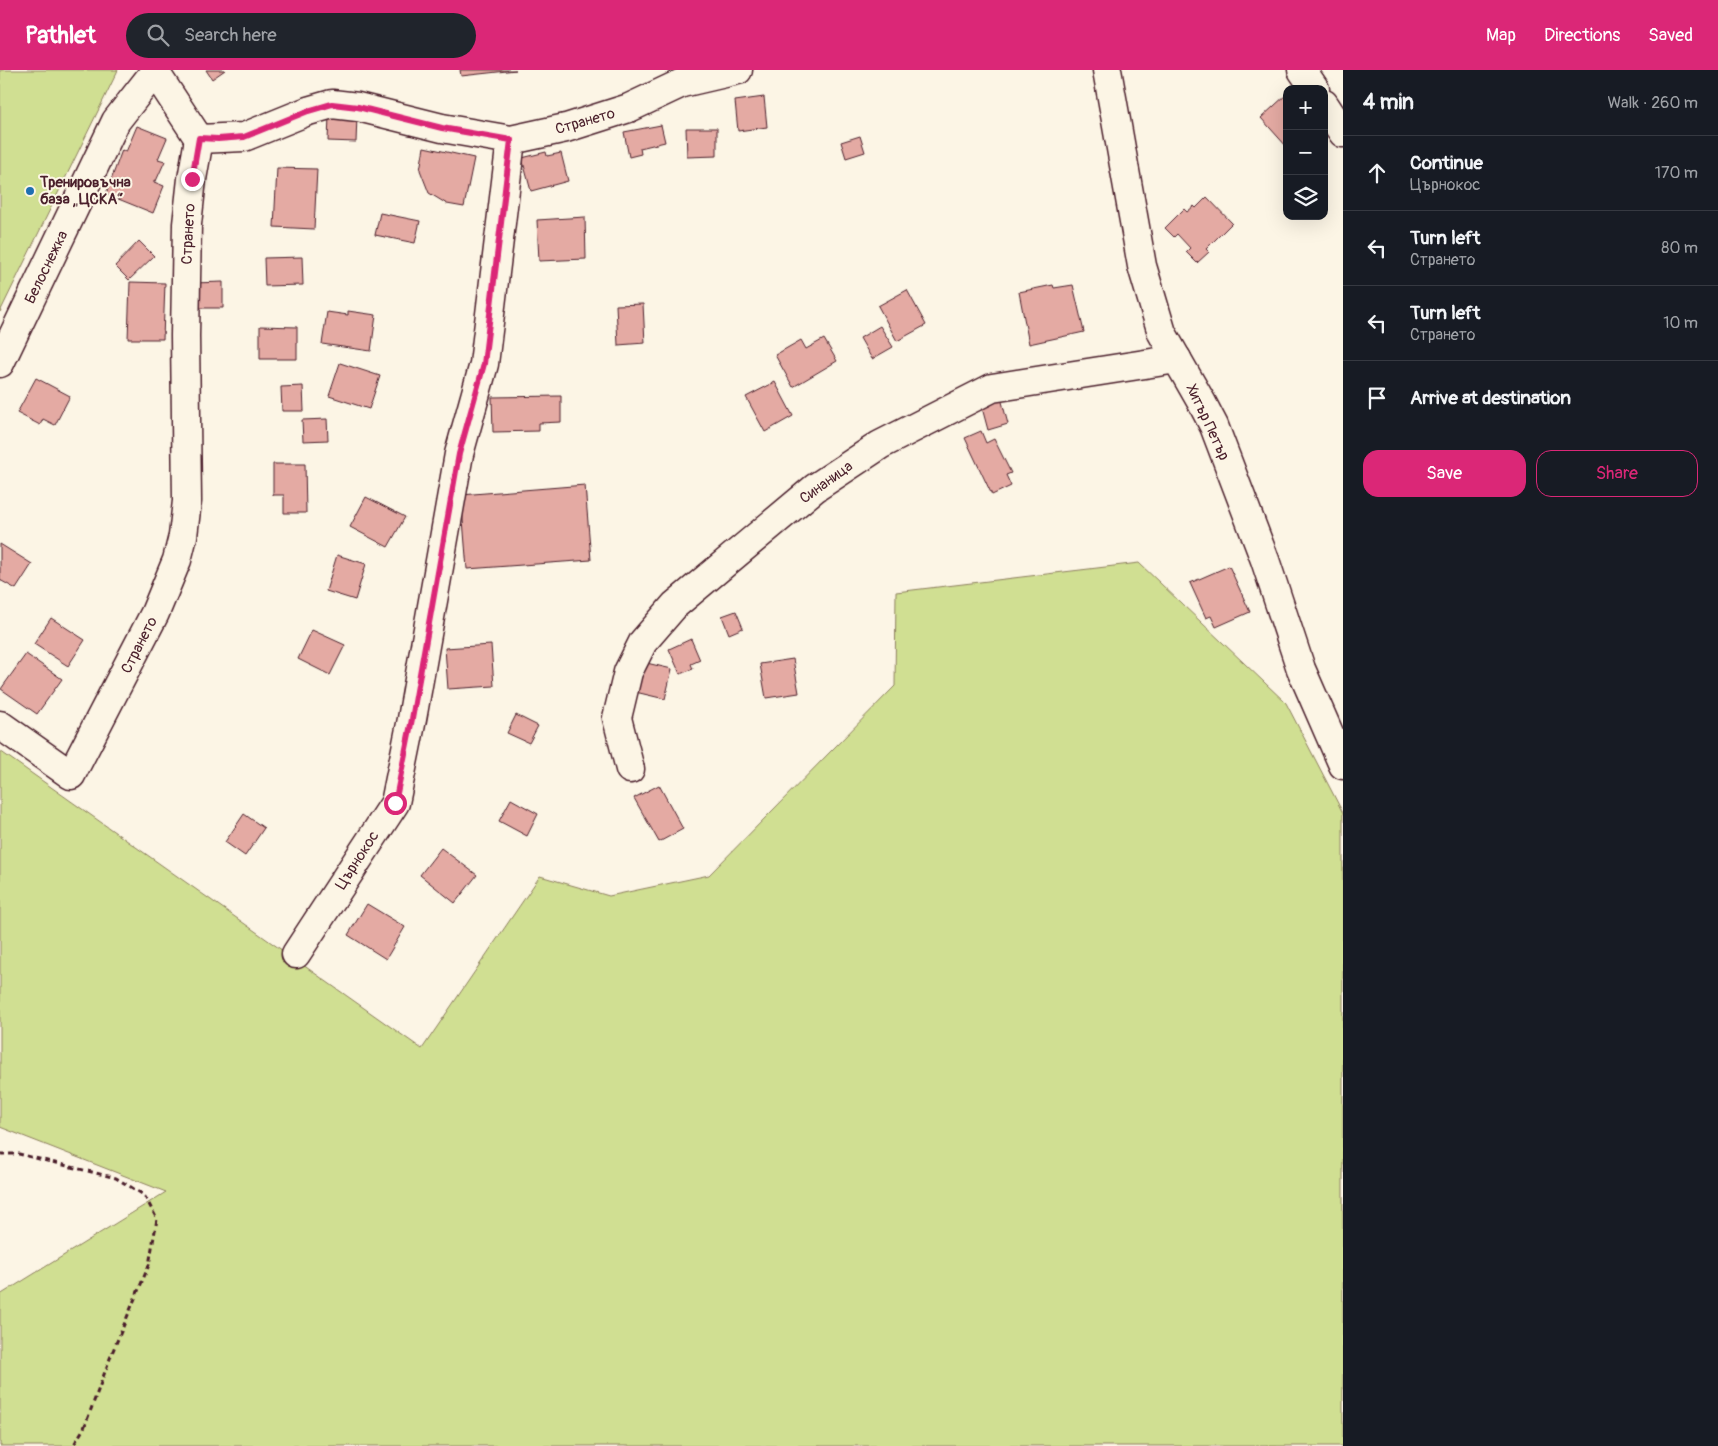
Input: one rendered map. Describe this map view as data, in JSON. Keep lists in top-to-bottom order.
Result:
{
  "streets": {
    "street": [
      "Странето",
      "Белоснежка",
      "Хитър Петър",
      "Синаница",
      "Църнокос"
    ]
  },
  "crossings": [
    ["Странето", "Църнокос"],
    ["Хитър Петър", "Синаница"]
  ],
  "places": ["Тренировъчна база „ЦСКА“"],
  "page": {
    "header": "Pathlet",
    "search": "Search here",
    "nav": ["Map", "Directions", "Saved"],
    "heading": ["4 min", "Walk · 260 m"],
    "map_buttons": ["+", "−"],
    "list": [
      ["Continue", "Църнокос", "170 m"],
      ["Turn left", "Странето", "80 m"],
      ["Turn left", "Странето", "10 m"],
      "Arrive at destination"
    ],
    "buttons": ["Save", "Share"]
  }
}
